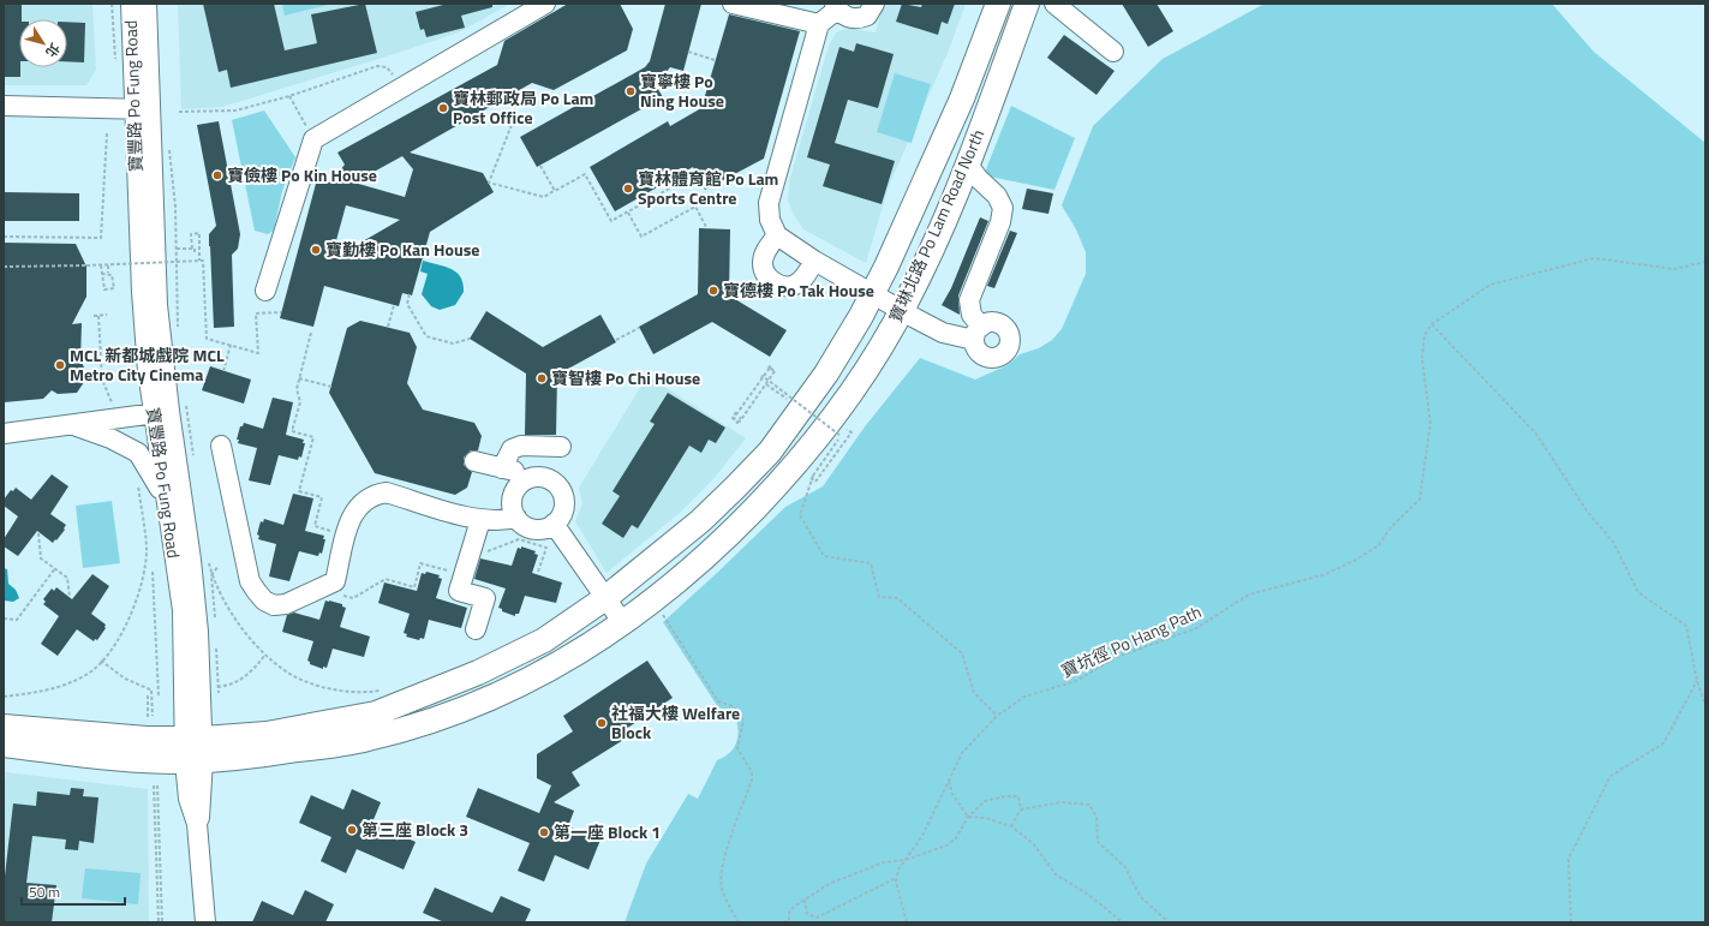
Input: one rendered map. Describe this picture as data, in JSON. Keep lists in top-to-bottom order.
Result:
{
  "streets": {
    "main road": ["寶琳北路 Po Lam Road North"],
    "street": ["寶豐路 Po Fung Road"],
    "path": ["寶坑徑 Po Hang Path"]
  },
  "crossings": [
    ["寶豐路 Po Fung Road", "寶琳北路 Po Lam Road North"]
  ],
  "places": [
    "寶寧樓 Po Ning House",
    "寶林郵政局 Po Lam Post Office",
    "寶儉樓 Po Kin House",
    "寶林體育館 Po Lam Sports Centre",
    "寶勤樓 Po Kan House",
    "寶德樓 Po Tak House",
    "MCL 新都城戲院 MCL Metro City Cinema",
    "寶智樓 Po Chi House",
    "社福大樓 Welfare Block",
    "第三座 Block 3",
    "第一座 Block 1"
  ],
  "scale_bar": "50 m",
  "north": "bottom right"
}
